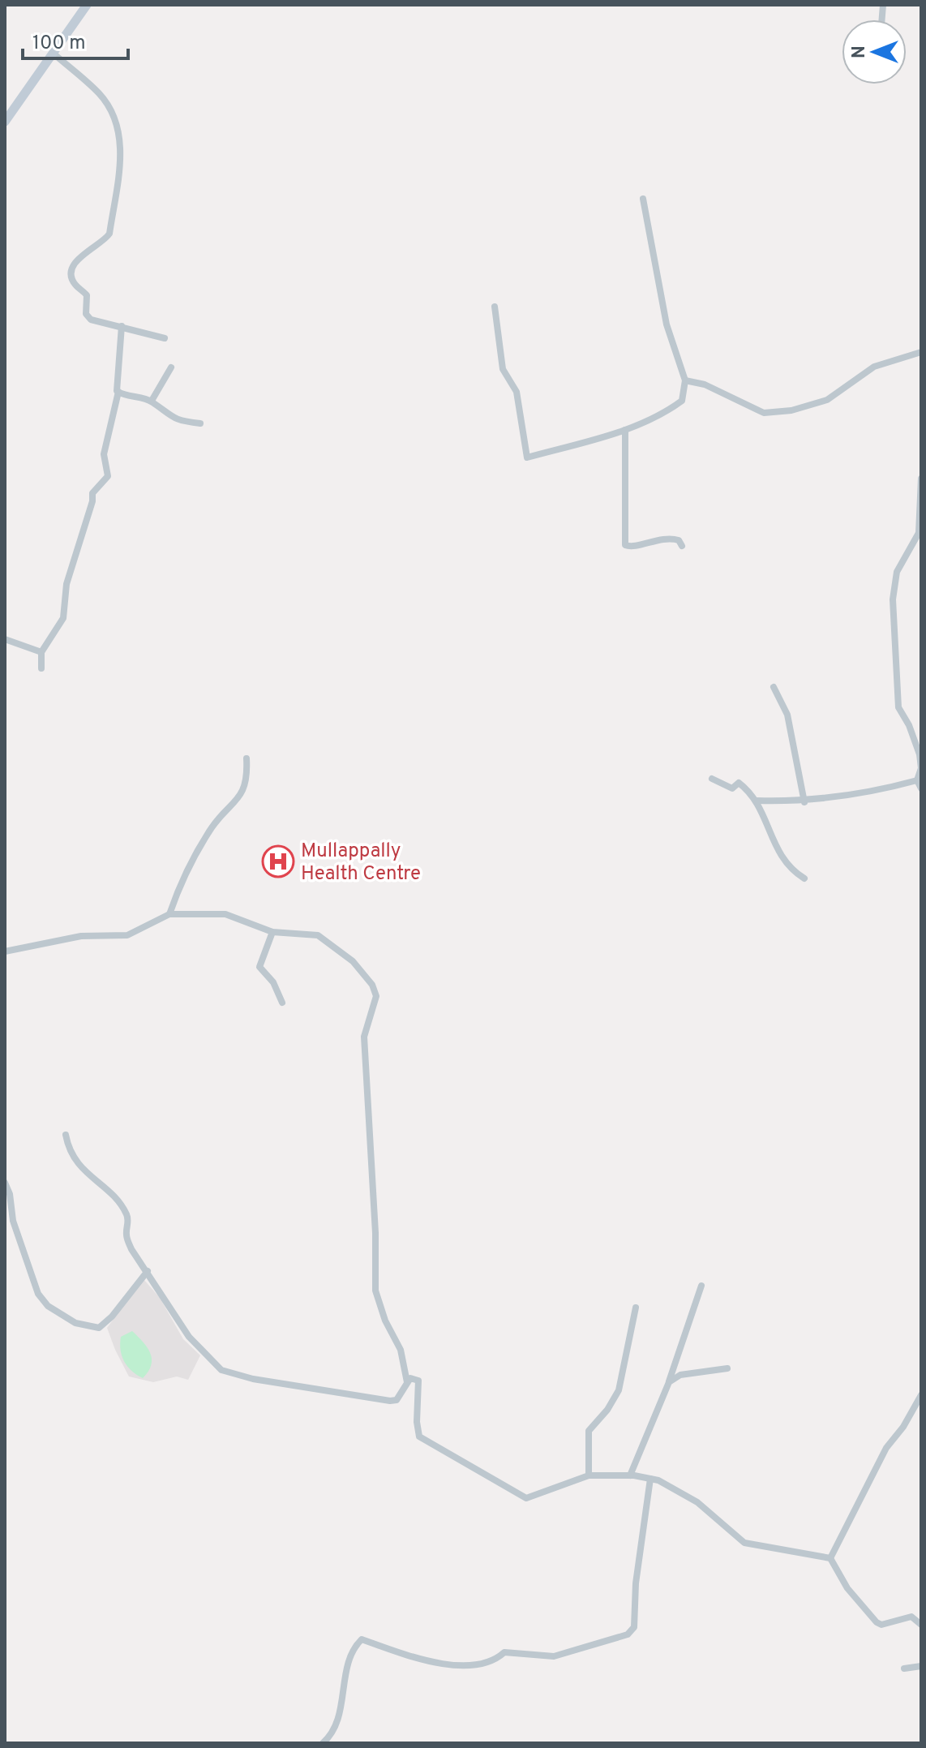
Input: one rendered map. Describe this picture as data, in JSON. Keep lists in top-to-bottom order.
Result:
{
  "places": {
    "hospital": ["Mullappally Health Centre"]
  },
  "scale_bar": "100 m",
  "north": "left"
}
